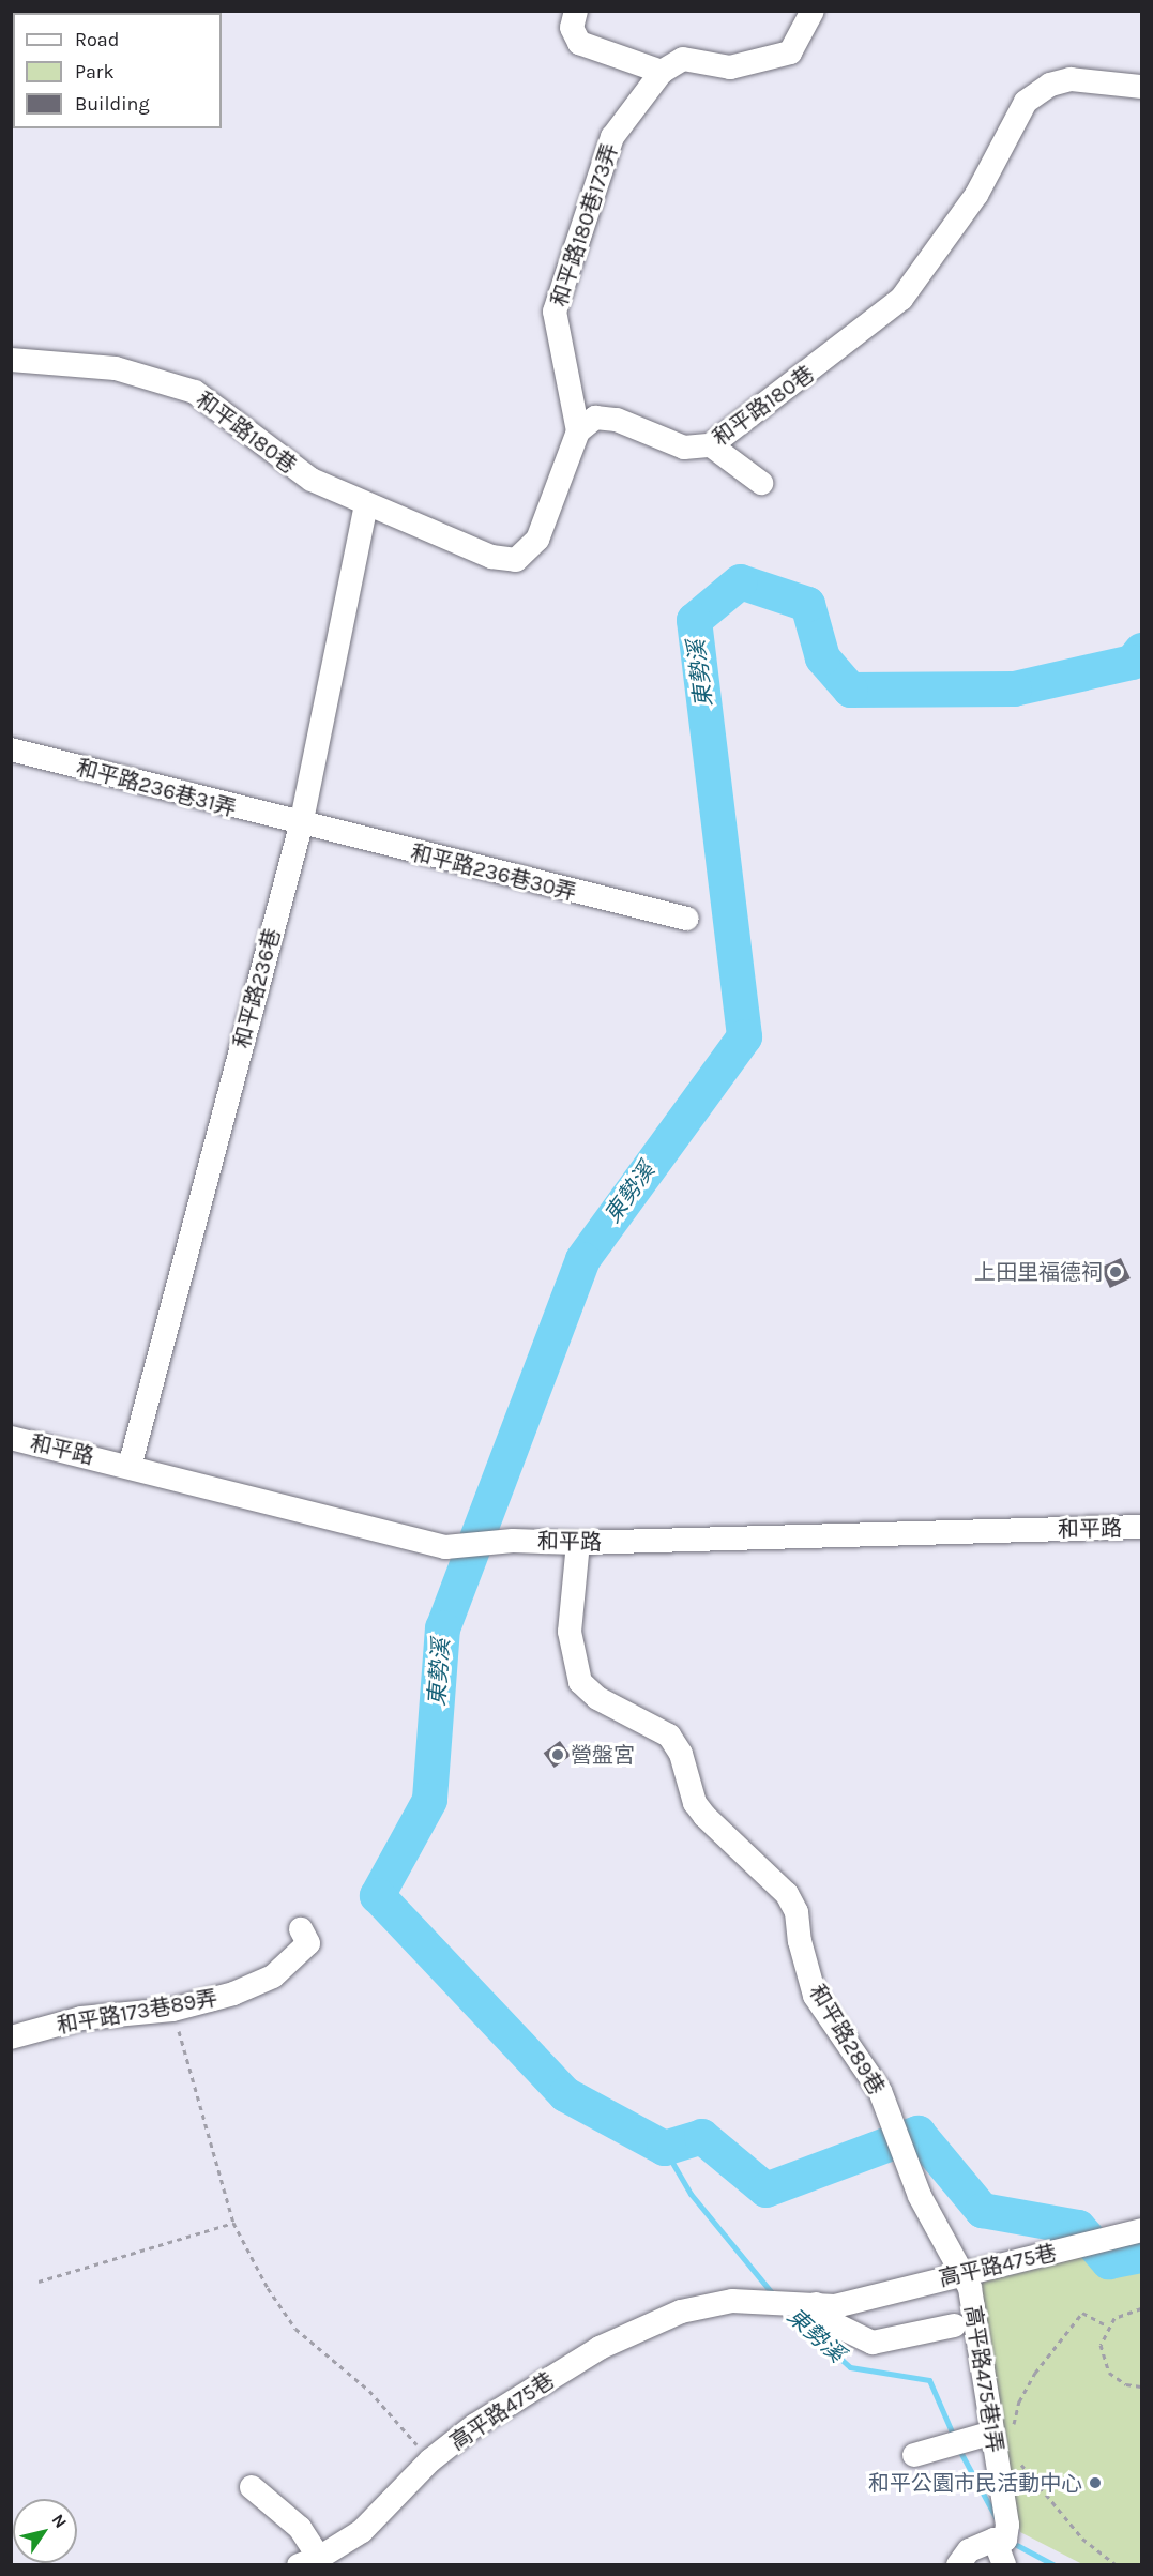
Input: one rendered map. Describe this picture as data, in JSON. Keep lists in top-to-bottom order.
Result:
{
  "streets": {
    "street": [
      "和平路180巷173弄",
      "和平路180巷",
      "和平路236巷31弄",
      "和平路236巷30弄",
      "和平路236巷",
      "和平路",
      "和平路173巷89弄",
      "和平路289巷",
      "高平路475巷",
      "高平路475巷1弄"
    ]
  },
  "crossings": [
    ["和平路180巷173弄", "和平路180巷"],
    ["和平路180巷", "和平路236巷"],
    ["和平路236巷31弄", "和平路236巷30弄"],
    ["和平路236巷31弄", "和平路236巷"],
    ["和平路236巷30弄", "和平路236巷"],
    ["和平路236巷", "和平路"],
    ["和平路", "和平路289巷"],
    ["和平路289巷", "高平路475巷"],
    ["和平路289巷", "高平路475巷1弄"],
    ["高平路475巷", "高平路475巷1弄"]
  ],
  "water": ["東勢溪"],
  "places": ["上田里福德祠", "營盤宮", "和平公園市民活動中心"],
  "legend": ["Road", "Park", "Building"],
  "north": "top right"
}
